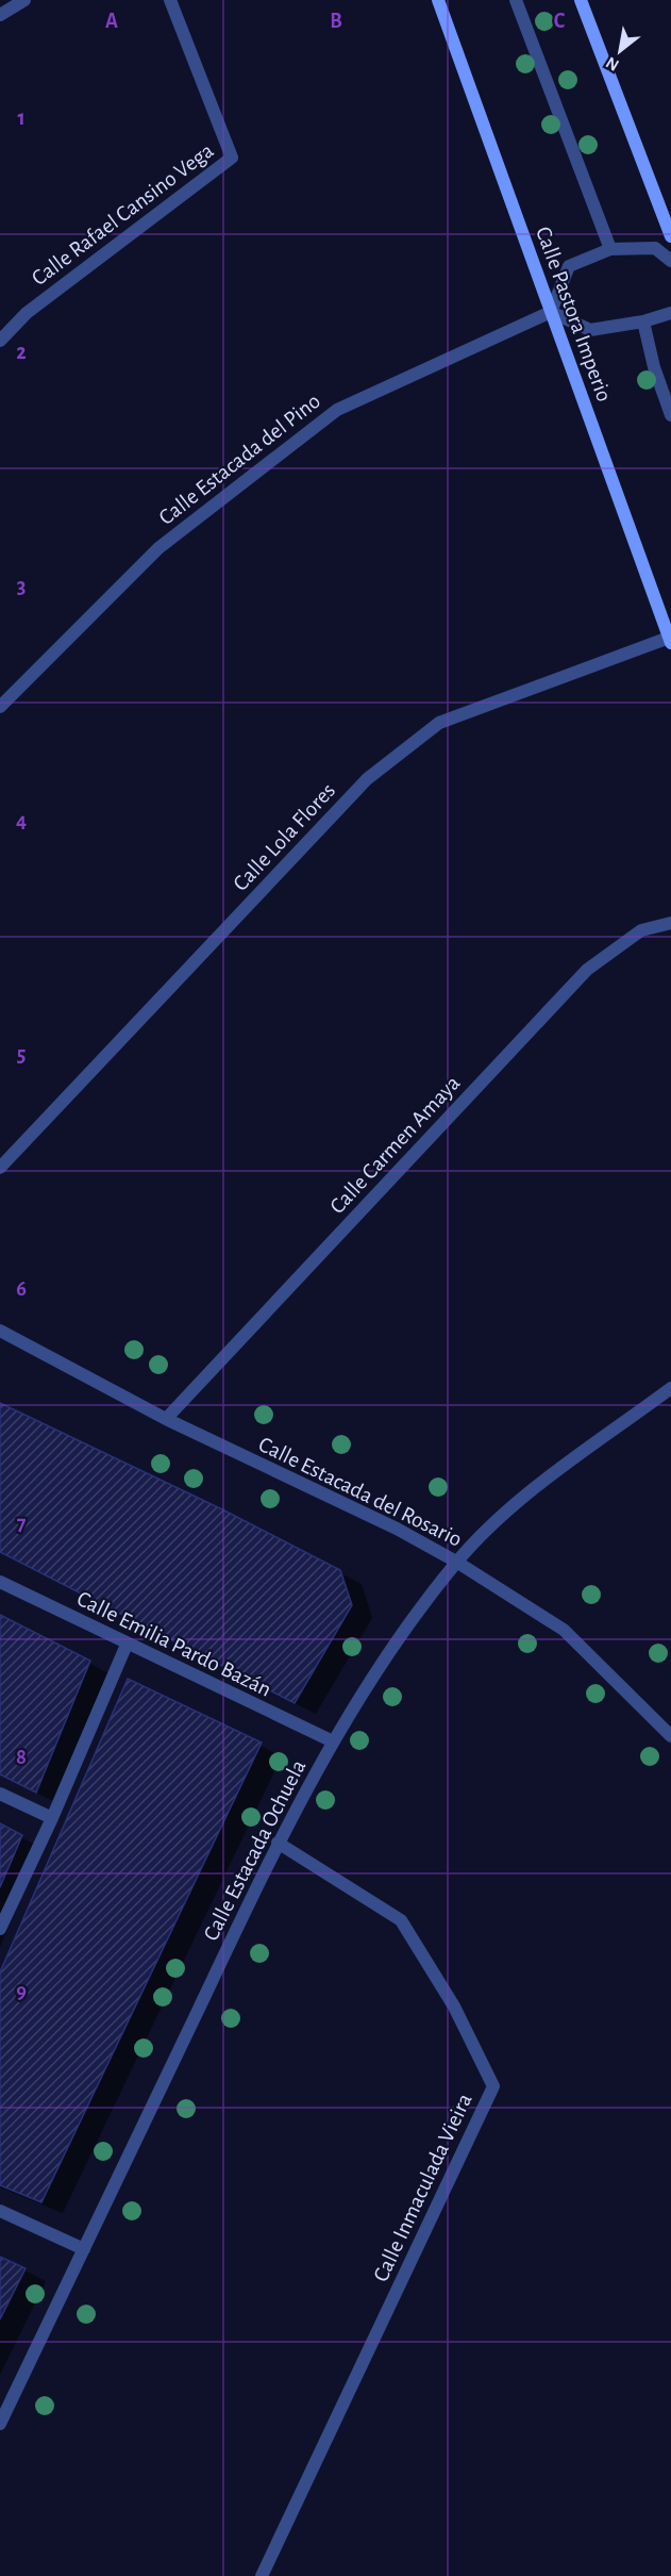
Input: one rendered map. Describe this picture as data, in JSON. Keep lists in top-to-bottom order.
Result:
{
  "streets": {
    "street": [
      "Calle Rafael Cansino Vega",
      "Calle Pastora Imperio",
      "Calle Estacada del Pino",
      "Calle Lola Flores",
      "Calle Carmen Amaya",
      "Calle Estacada del Rosario",
      "Calle Emilia Pardo Bazán",
      "Calle Estacada Ochuela",
      "Calle Inmaculada Vieira"
    ]
  },
  "crossings": [
    ["Calle Pastora Imperio", "Calle Estacada del Pino"],
    ["Calle Pastora Imperio", "Calle Lola Flores"],
    ["Calle Carmen Amaya", "Calle Estacada del Rosario"],
    ["Calle Estacada del Rosario", "Calle Estacada Ochuela"],
    ["Calle Emilia Pardo Bazán", "Calle Estacada Ochuela"],
    ["Calle Estacada Ochuela", "Calle Inmaculada Vieira"]
  ],
  "north": "bottom left",
  "grid": {
    "columns": ["A", "B", "C"],
    "rows": [
      "1",
      "2",
      "3",
      "4",
      "5",
      "6",
      "7",
      "8",
      "9"
    ]
  }
}
